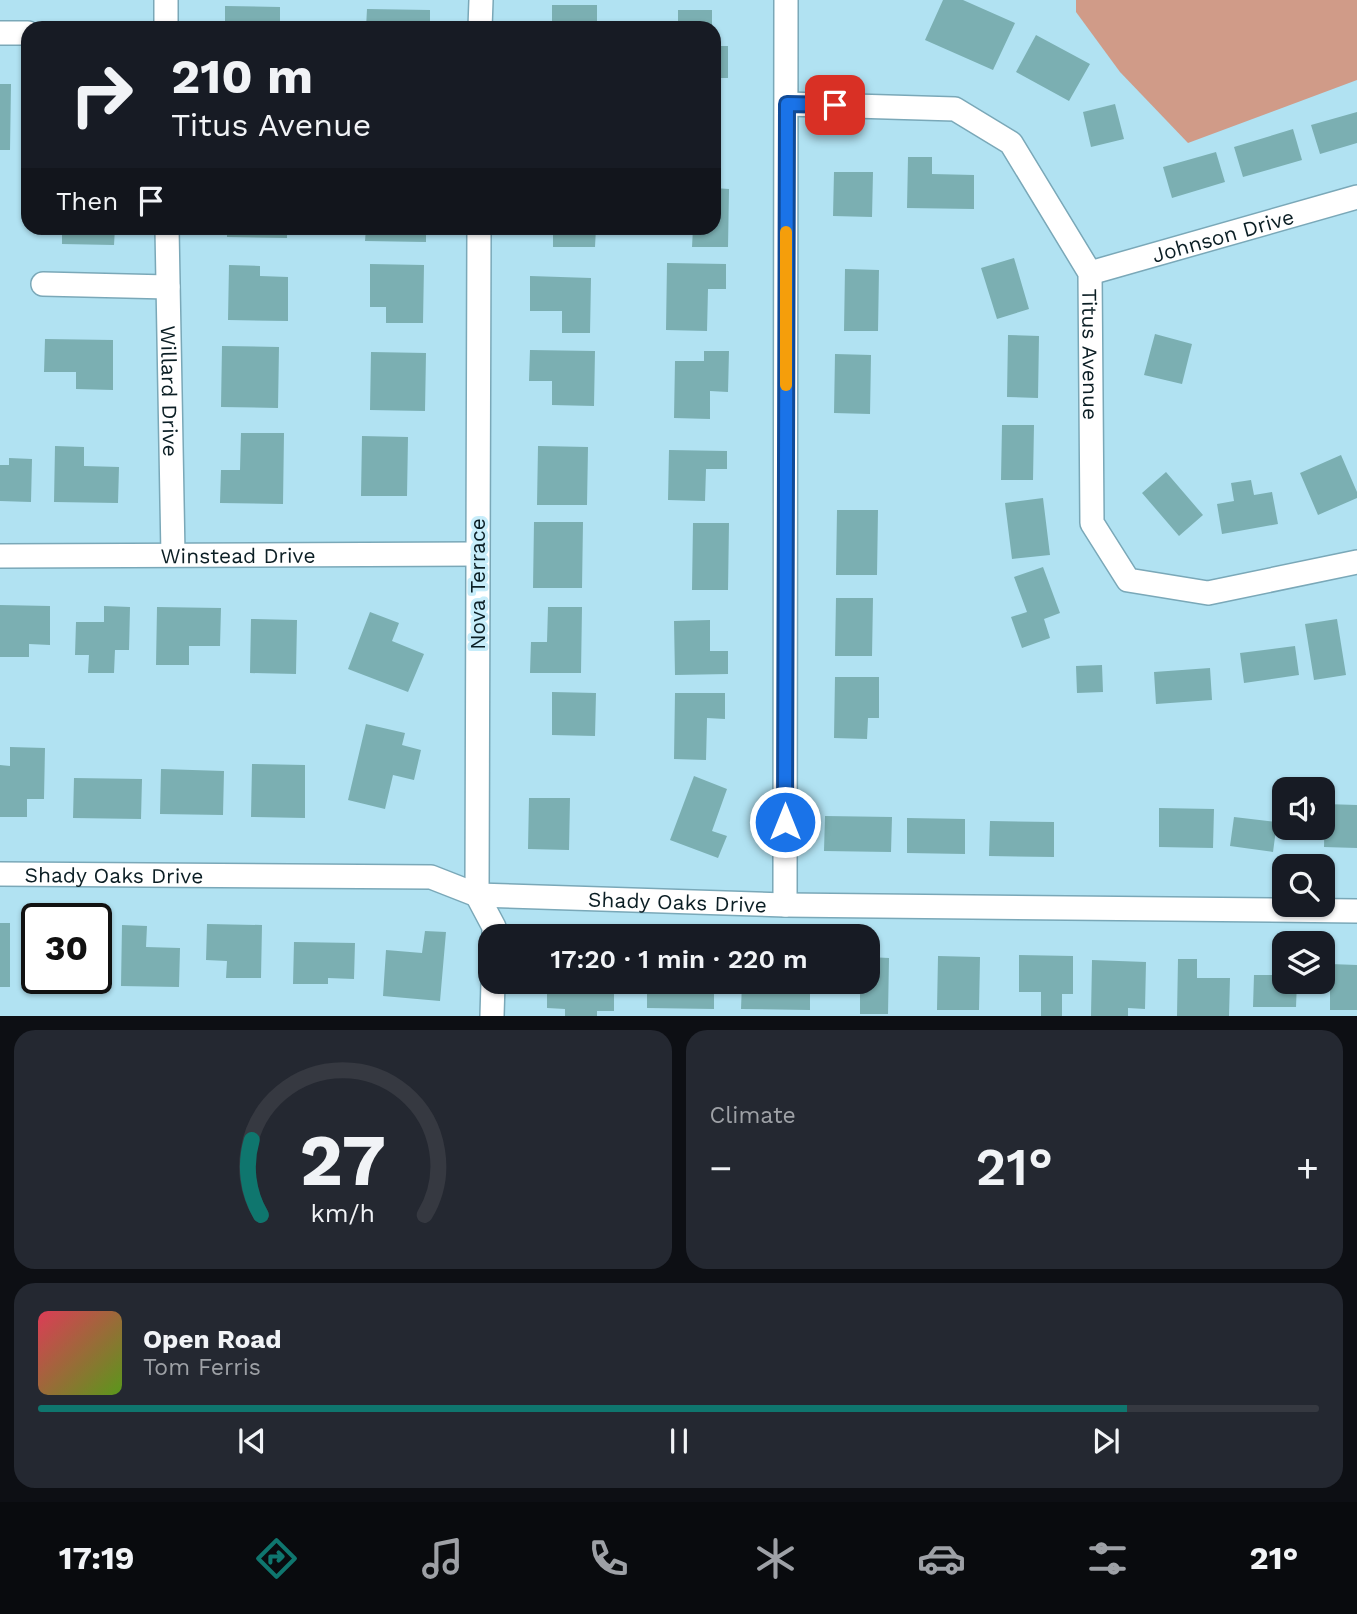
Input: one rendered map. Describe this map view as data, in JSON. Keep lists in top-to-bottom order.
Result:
{
  "streets": {
    "street": [
      "Johnson Drive",
      "Titus Avenue",
      "Willard Drive",
      "Winstead Drive",
      "Nova Terrace",
      "Shady Oaks Drive"
    ]
  },
  "crossings": [
    ["Johnson Drive", "Titus Avenue"],
    ["Willard Drive", "Winstead Drive"],
    ["Winstead Drive", "Nova Terrace"],
    ["Nova Terrace", "Shady Oaks Drive"]
  ],
  "page": {
    "turn": ["210 m", "Titus Avenue"],
    "then": "Then",
    "limit": "30",
    "trip": "17:20 · 1 min · 220 m",
    "tile": "Climate",
    "heat": ["−", "21°", "+"],
    "song": ["Open Road", "Tom Ferris"],
    "tabs": ["17:19", "21°"],
    "gauge": ["27", "km/h"]
  }
}
